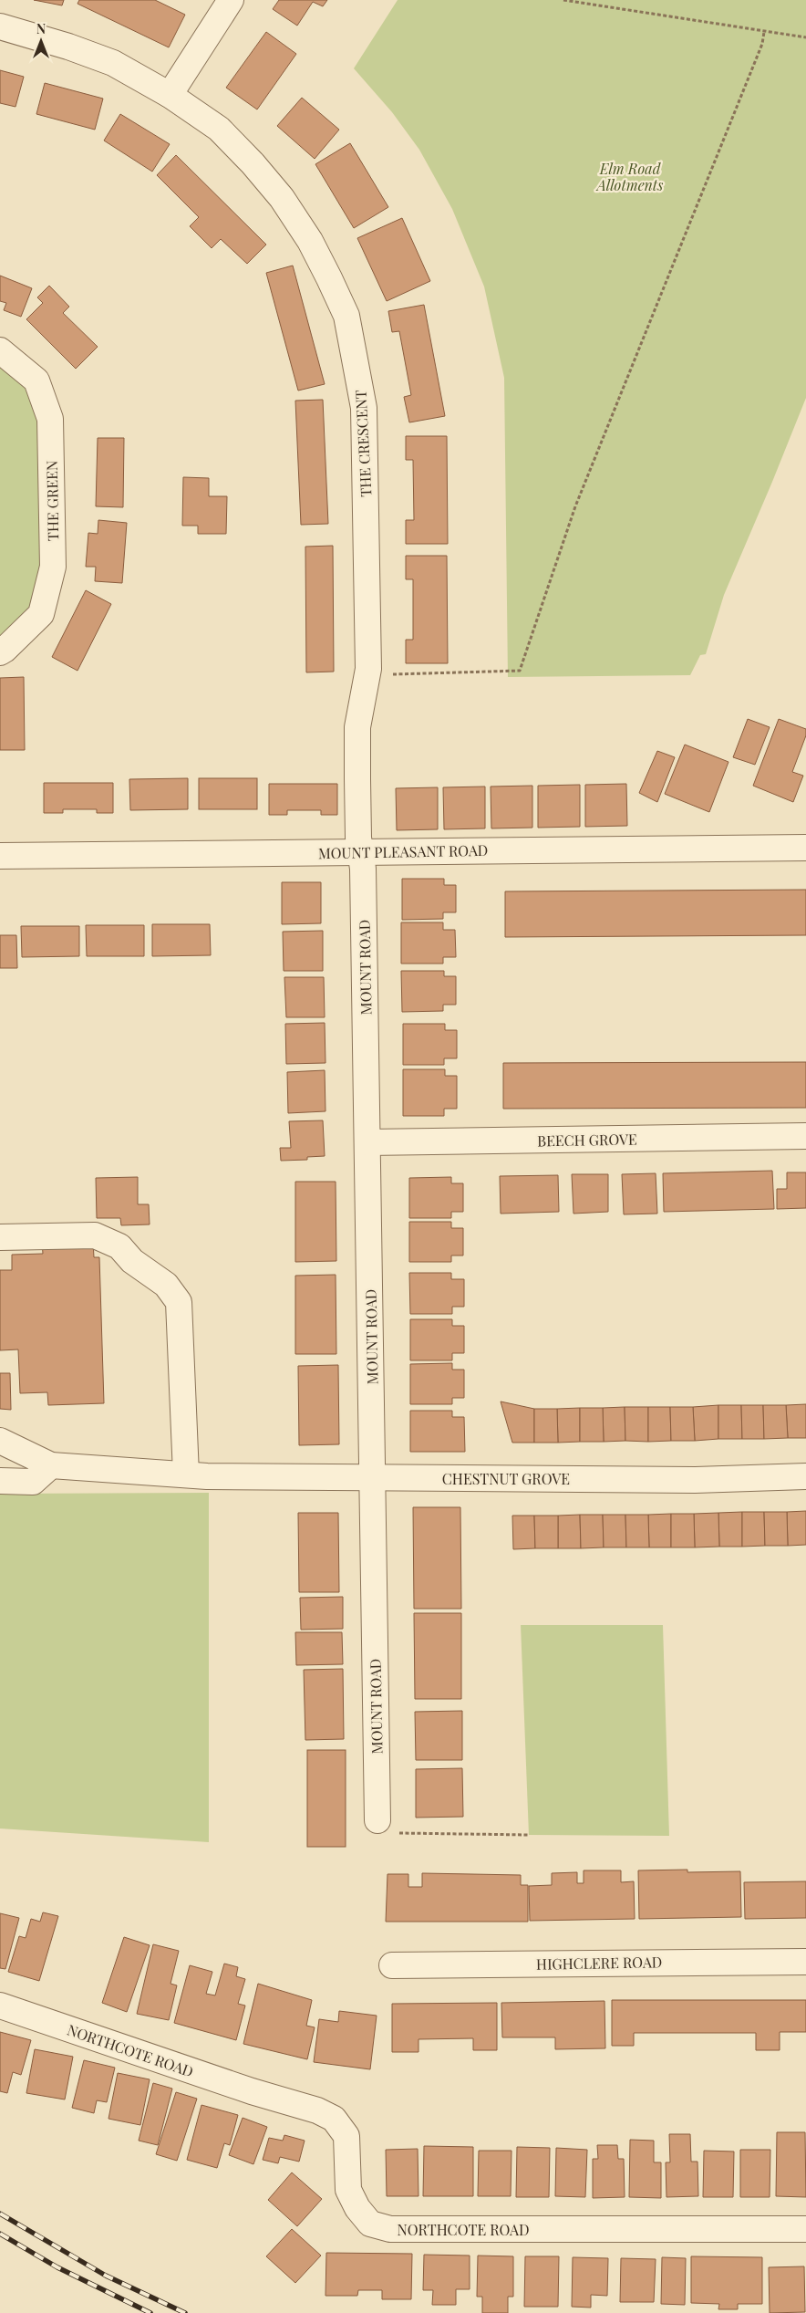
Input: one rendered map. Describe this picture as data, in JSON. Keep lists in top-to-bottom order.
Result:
{
  "streets": {
    "street": [
      "THE CRESCENT",
      "THE GREEN",
      "MOUNT PLEASANT ROAD",
      "MOUNT ROAD",
      "BEECH GROVE",
      "CHESTNUT GROVE",
      "HIGHCLERE ROAD",
      "NORTHCOTE ROAD"
    ]
  },
  "crossings": [
    ["THE CRESCENT", "MOUNT PLEASANT ROAD"],
    ["THE CRESCENT", "MOUNT ROAD"],
    ["MOUNT PLEASANT ROAD", "MOUNT ROAD"],
    ["MOUNT ROAD", "BEECH GROVE"],
    ["MOUNT ROAD", "CHESTNUT GROVE"]
  ],
  "parks": ["Elm Road Allotments"],
  "north": "top"
}
